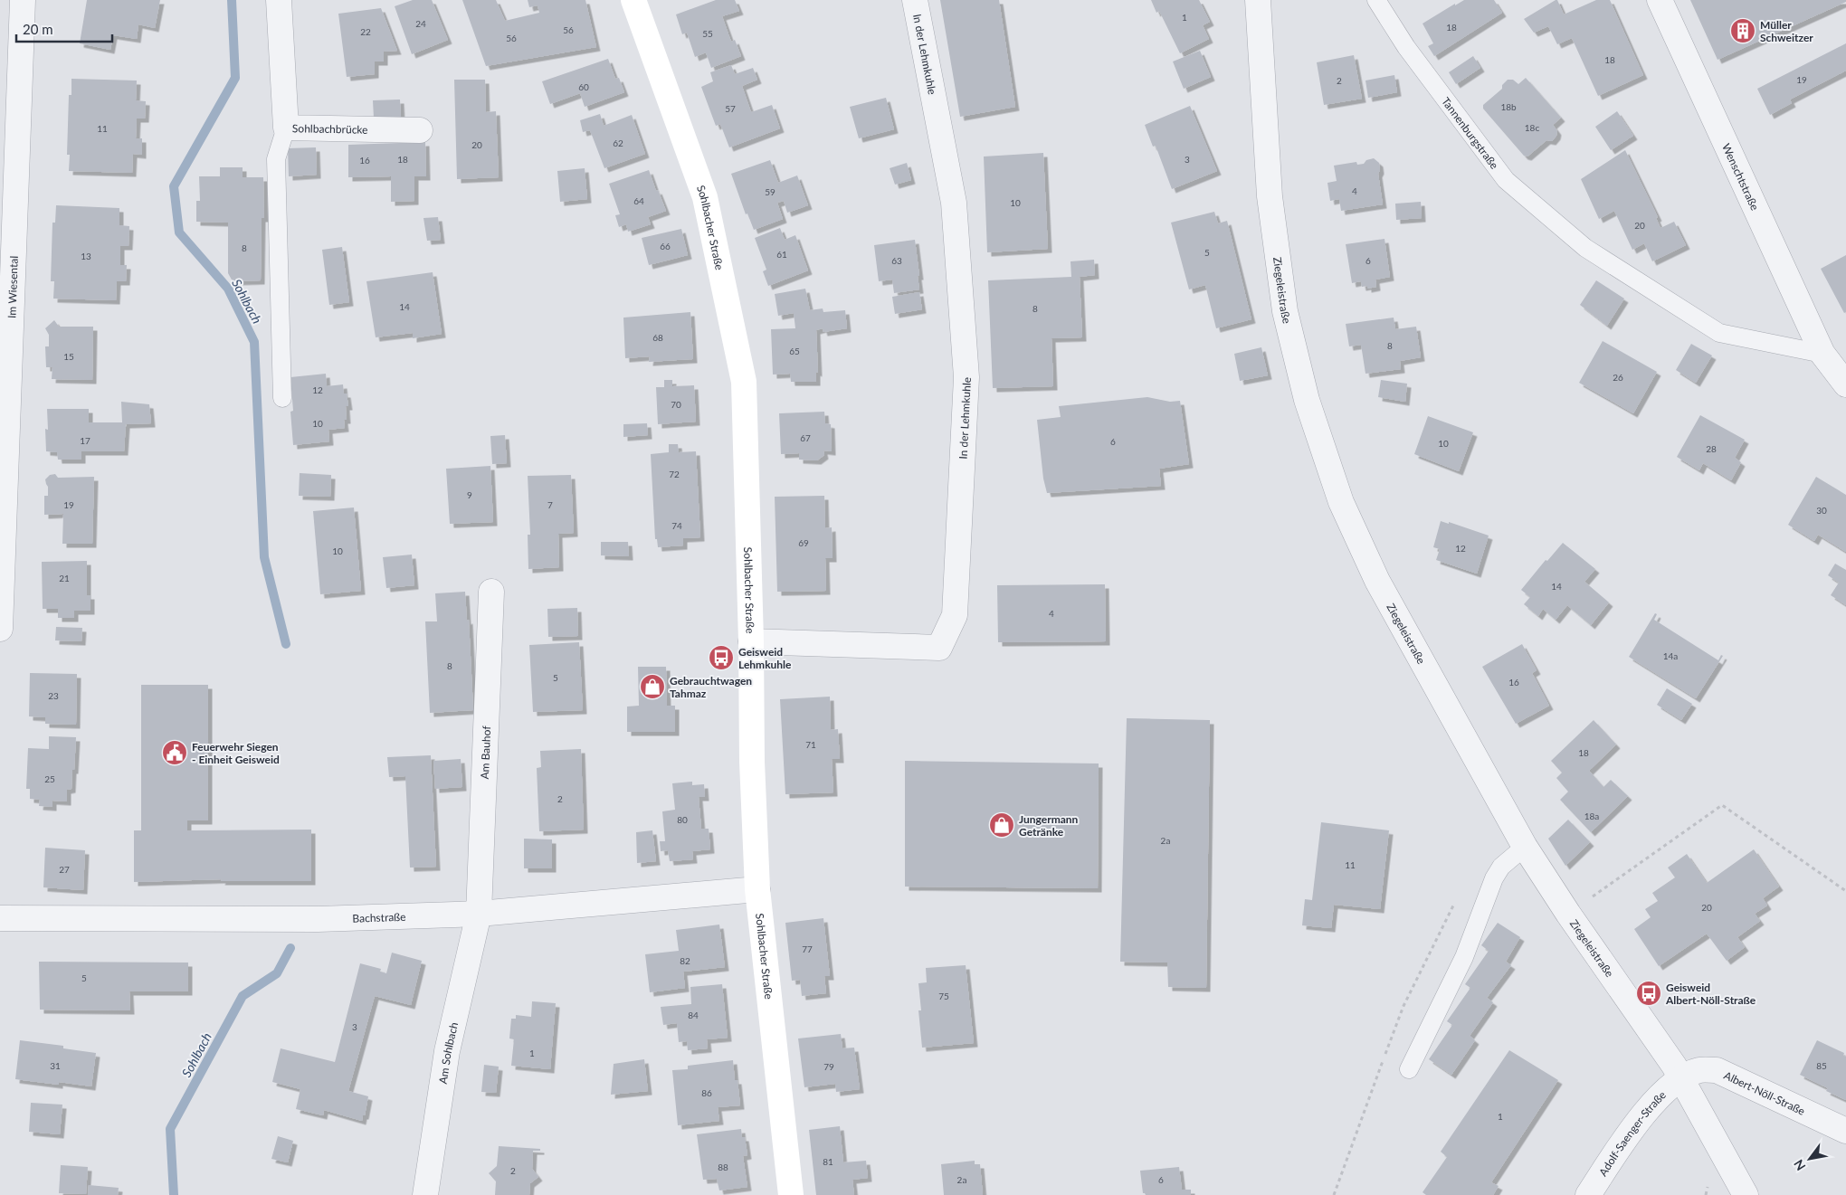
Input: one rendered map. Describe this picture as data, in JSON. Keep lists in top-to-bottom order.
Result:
{
  "streets": {
    "street": [
      "In der Lehmkuhle",
      "Sohlbachbrücke",
      "Wenschtstraße",
      "Sohlbacher Straße",
      "Im Wiesental",
      "Ziegeleistraße",
      "Am Bauhof",
      "Bachstraße",
      "Am Sohlbach",
      "Albert-Nöll-Straße",
      "Adolf-Saenger-Straße"
    ],
    "lane": ["Tannenburgstraße"]
  },
  "crossings": [
    ["In der Lehmkuhle", "Sohlbacher Straße"],
    ["Tannenburgstraße", "Wenschtstraße"],
    ["Sohlbacher Straße", "Bachstraße"],
    ["Ziegeleistraße", "Albert-Nöll-Straße"],
    ["Ziegeleistraße", "Adolf-Saenger-Straße"],
    ["Am Bauhof", "Bachstraße"],
    ["Am Bauhof", "Am Sohlbach"],
    ["Bachstraße", "Am Sohlbach"],
    ["Albert-Nöll-Straße", "Adolf-Saenger-Straße"]
  ],
  "water": ["Sohlbach"],
  "places": {
    "building": ["Müller Schweitzer"],
    "bus stop": ["Geisweid Lehmkuhle", "Geisweid Albert-Nöll-Straße"],
    "shop": ["Gebrauchtwagen Tahmaz", "Jungermann Getränke"],
    "public building": ["Feuerwehr Siegen - Einheit Geisweid"]
  },
  "house_numbers": [
    "1",
    "24",
    "18",
    "56",
    "22",
    "55",
    "56",
    "18",
    "19",
    "2",
    "60",
    "18b",
    "57",
    "18c",
    "11",
    "62",
    "20",
    "18",
    "3",
    "16",
    "4",
    "59",
    "64",
    "10",
    "20",
    "66",
    "8",
    "5",
    "61",
    "13",
    "63",
    "6",
    "14",
    "8",
    "68",
    "8",
    "65",
    "15",
    "26",
    "12",
    "70",
    "10",
    "67",
    "17",
    "6",
    "10",
    "28",
    "72",
    "9",
    "19",
    "7",
    "30",
    "74",
    "69",
    "12",
    "10",
    "21",
    "14",
    "4",
    "14a",
    "8",
    "5",
    "16",
    "23",
    "71",
    "18",
    "25",
    "2",
    "18a",
    "80",
    "2a",
    "11",
    "27",
    "20",
    "77",
    "82",
    "5",
    "75",
    "84",
    "3",
    "1",
    "31",
    "85",
    "79",
    "86",
    "1",
    "81",
    "88",
    "2",
    "2a",
    "6"
  ],
  "scale_bar": "20 m",
  "north": "bottom left"
}
